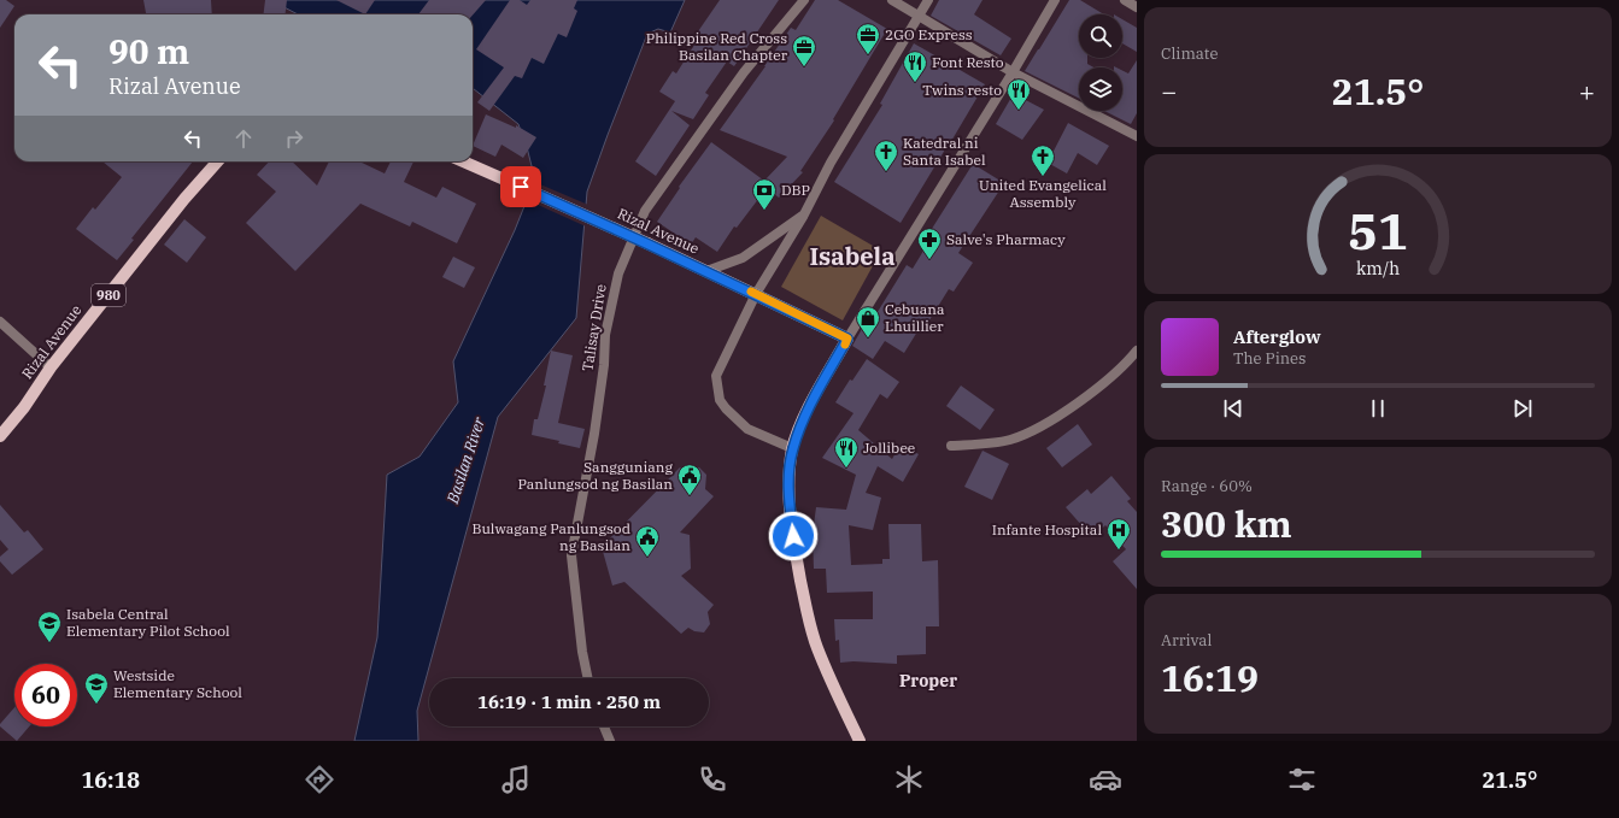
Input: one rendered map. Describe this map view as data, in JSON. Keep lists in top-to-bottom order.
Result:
{
  "streets": {
    "main road": ["Rizal Avenue", "980"],
    "street": ["Talisay Drive"]
  },
  "districts": ["Isabela", "Proper"],
  "water": ["Basilan River"],
  "places": {
    "office": ["2GO Express", "Philippine Red Cross Basilan Chapter"],
    "restaurant": ["Font Resto", "Twins resto", "Jollibee"],
    "church": ["Katedral ni Santa Isabel", "United Evangelical Assembly"],
    "bank": ["DBP"],
    "pharmacy": ["Salve's Pharmacy"],
    "shop": ["Cebuana Lhuillier"],
    "public building": ["Sangguniang Panlungsod ng Basilan", "Bulwagang Panlungsod ng Basilan"],
    "hospital": ["Infante Hospital"],
    "school or university": ["Isabela Central Elementary Pilot School", "Westside Elementary School"]
  },
  "page": {
    "tile": [
      "Climate",
      ["Range · 60%", "300 km"],
      ["Arrival", "16:19"]
    ],
    "turn": ["90 m", "Rizal Avenue"],
    "heat": ["−", "21.5°", "+"],
    "song": ["Afterglow", "The Pines"],
    "limit": "60",
    "trip": "16:19 · 1 min · 250 m",
    "tabs": ["16:18", "21.5°"],
    "gauge": ["51", "km/h"]
  }
}
